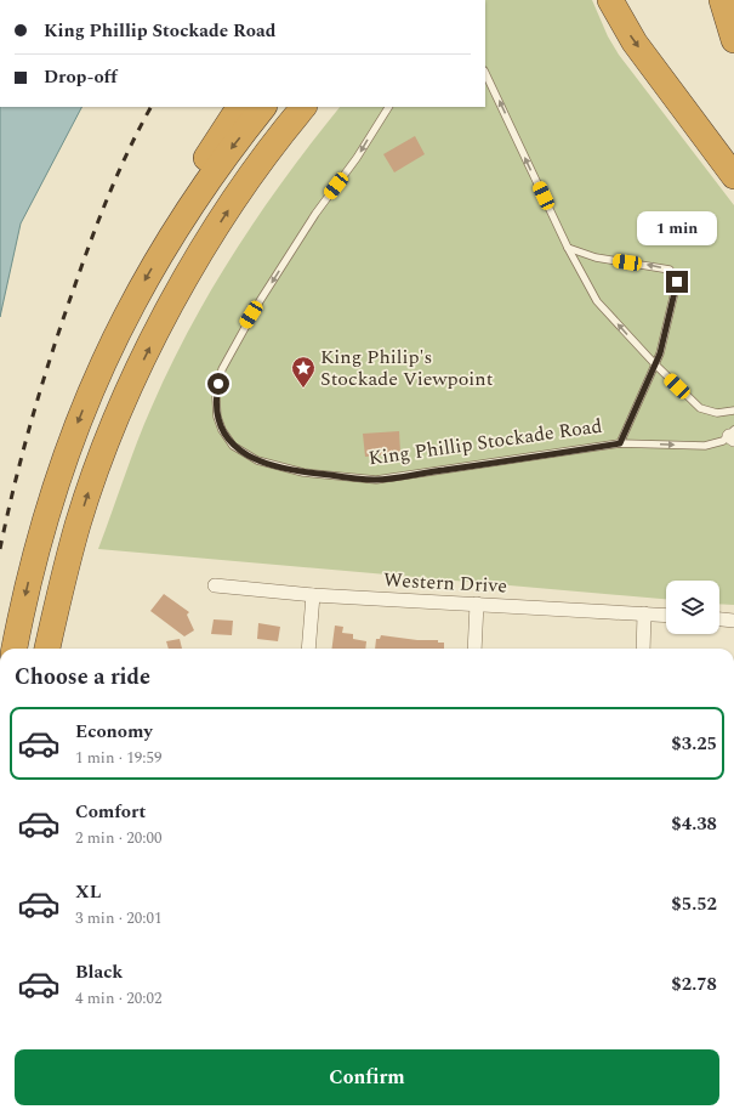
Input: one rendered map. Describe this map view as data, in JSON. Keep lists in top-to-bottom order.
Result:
{
  "streets": {
    "street": ["Western Drive"],
    "lane": ["King Phillip Stockade Road"]
  },
  "places": {
    "place": ["King Philip's Stockade Viewpoint"]
  },
  "page": {
    "banner": ["King Phillip Stockade Road", "Drop-off"],
    "bubble": "1 min",
    "heading": "Choose a ride",
    "list": [
      {
        "name": "Economy",
        "note": "1 min · 19:59",
        "value": "$3.25"
      },
      {
        "name": "Comfort",
        "note": "2 min · 20:00",
        "value": "$4.38"
      },
      {
        "name": "XL",
        "note": "3 min · 20:01",
        "value": "$5.52"
      },
      {
        "name": "Black",
        "note": "4 min · 20:02",
        "value": "$2.78"
      }
    ],
    "buttons": "Confirm"
  }
}
